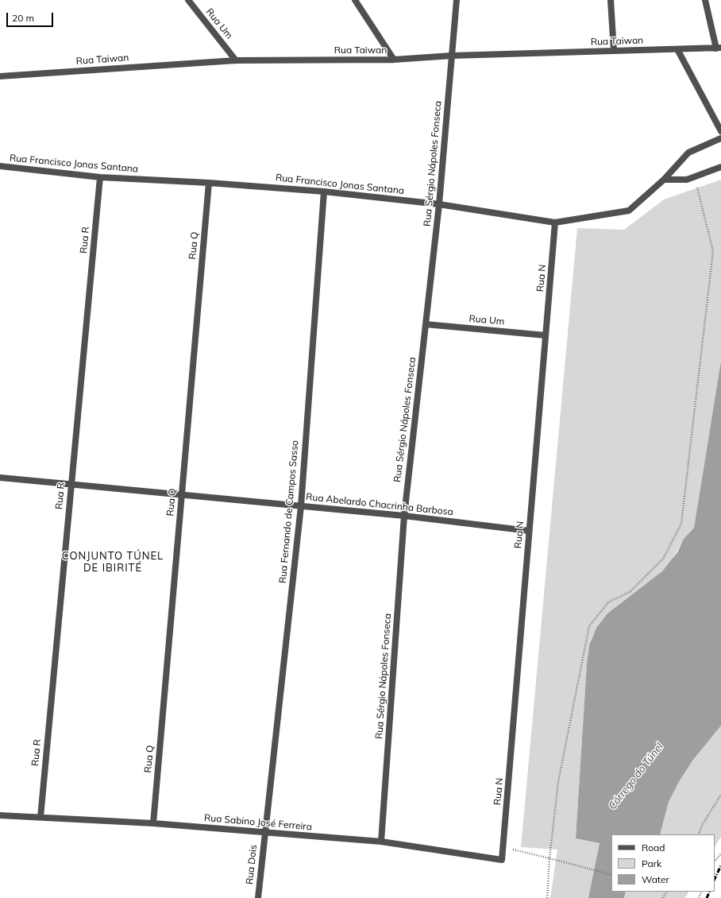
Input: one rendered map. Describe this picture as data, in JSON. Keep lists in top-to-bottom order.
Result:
{
  "streets": {
    "street": [
      "Rua Um",
      "Rua Taiwan",
      "Rua Francisco Jonas Santana",
      "Rua Sérgio Nápoles Fonseca",
      "Rua R",
      "Rua Q",
      "Rua N",
      "Rua Abelardo Chacrinha Barbosa",
      "Rua Fernando de Campos Sasso",
      "Rua Sabino José Ferreira",
      "Rua Dois"
    ]
  },
  "crossings": [
    ["Rua Um", "Rua Taiwan"],
    ["Rua Um", "Rua Sérgio Nápoles Fonseca"],
    ["Rua Um", "Rua N"],
    ["Rua Taiwan", "Rua Sérgio Nápoles Fonseca"],
    ["Rua Francisco Jonas Santana", "Rua Sérgio Nápoles Fonseca"],
    ["Rua Francisco Jonas Santana", "Rua R"],
    ["Rua Francisco Jonas Santana", "Rua Q"],
    ["Rua Francisco Jonas Santana", "Rua N"],
    ["Rua Francisco Jonas Santana", "Rua Fernando de Campos Sasso"],
    ["Rua Sérgio Nápoles Fonseca", "Rua Abelardo Chacrinha Barbosa"],
    ["Rua Sérgio Nápoles Fonseca", "Rua Sabino José Ferreira"],
    ["Rua R", "Rua Abelardo Chacrinha Barbosa"],
    ["Rua R", "Rua Sabino José Ferreira"],
    ["Rua Q", "Rua Abelardo Chacrinha Barbosa"],
    ["Rua Q", "Rua Sabino José Ferreira"],
    ["Rua N", "Rua Abelardo Chacrinha Barbosa"],
    ["Rua N", "Rua Sabino José Ferreira"],
    ["Rua Abelardo Chacrinha Barbosa", "Rua Fernando de Campos Sasso"],
    ["Rua Fernando de Campos Sasso", "Rua Sabino José Ferreira"],
    ["Rua Fernando de Campos Sasso", "Rua Dois"],
    ["Rua Sabino José Ferreira", "Rua Dois"]
  ],
  "districts": ["CONJUNTO TÚNEL DE IBIRITÉ"],
  "water": ["Córrego do Túnel"],
  "legend": ["Road", "Park", "Water"],
  "scale_bar": "20 m"
}
